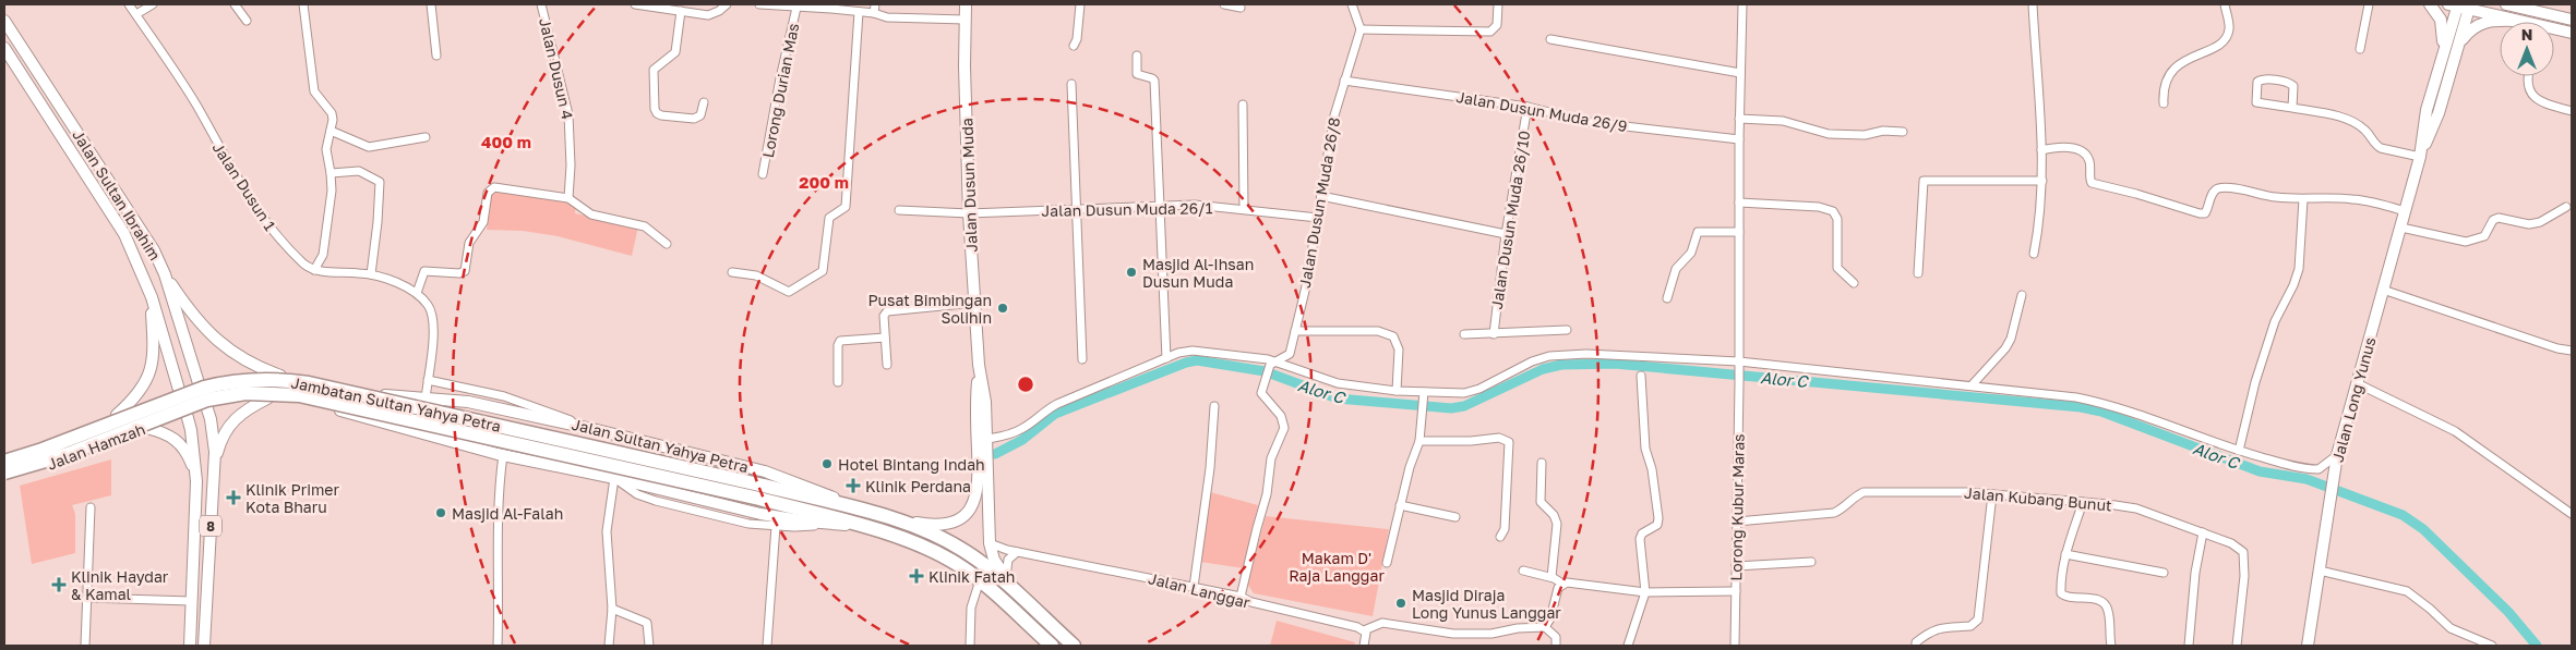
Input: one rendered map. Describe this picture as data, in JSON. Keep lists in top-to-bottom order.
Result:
{
  "streets": {
    "highway": ["Jambatan Sultan Yahya Petra", "Jalan Sultan Yahya Petra"],
    "main road": [
      "Jalan Dusun Muda",
      "Jalan Sultan Ibrahim",
      "Jalan Long Yunus",
      "Jalan Hamzah",
      "8"
    ],
    "street": [
      "Jalan Dusun 4",
      "Lorong Durian Mas",
      "Jalan Dusun Muda 26/9",
      "Jalan Dusun 1",
      "Jalan Dusun Muda 26/8",
      "Jalan Dusun Muda 26/1",
      "Jalan Dusun Muda 26/10",
      "Jalan Kubang Bunut",
      "Lorong Kubur Maras",
      "Jalan Langgar"
    ]
  },
  "crossings": [
    ["Jalan Dusun Muda 26/9", "Jalan Dusun Muda 26/8"],
    ["Jalan Dusun Muda 26/9", "Jalan Dusun Muda 26/10"],
    ["Jalan Dusun Muda 26/9", "Lorong Kubur Maras"],
    ["Jalan Dusun Muda", "Jalan Dusun Muda 26/1"],
    ["Jalan Dusun Muda", "Jalan Sultan Yahya Petra"],
    ["Jalan Dusun Muda", "Jalan Langgar"],
    ["Jalan Sultan Ibrahim", "Jalan Sultan Yahya Petra"],
    ["Jalan Sultan Ibrahim", "Jalan Hamzah"],
    ["Jalan Sultan Ibrahim", "8"],
    ["Jalan Dusun Muda 26/8", "Jalan Dusun Muda 26/1"],
    ["Jalan Sultan Yahya Petra", "Jalan Hamzah"],
    ["Jalan Hamzah", "8"],
    ["Jalan Kubang Bunut", "Lorong Kubur Maras"]
  ],
  "water": ["Alor C"],
  "parks": ["Makam D' Raja Langgar"],
  "places": {
    "other": [
      "Masjid Al-Ihsan Dusun Muda",
      "Pusat Bimbingan Solihin",
      "Hotel Bintang Indah",
      "Masjid Al-Falah",
      "Masjid Diraja Long Yunus Langgar"
    ],
    "health": [
      "Klinik Perdana",
      "Klinik Primer Kota Bharu",
      "Klinik Fatah",
      "Klinik Haydar & Kamal"
    ]
  },
  "north": "top",
  "rings": ["400 m", "200 m"]
}
